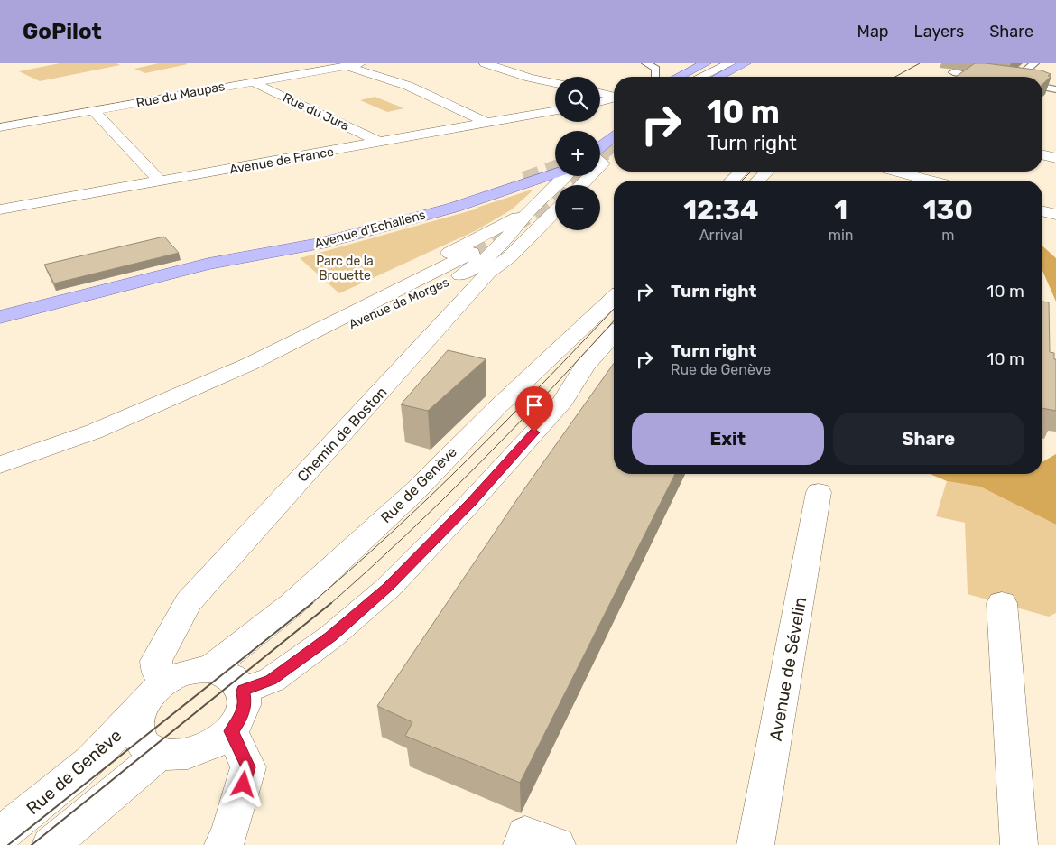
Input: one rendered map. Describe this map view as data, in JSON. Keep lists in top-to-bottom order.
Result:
{
  "streets": {
    "main road": ["Avenue d'Echallens"],
    "street": [
      "Rue du Maupas",
      "Rue du Jura",
      "Avenue de France",
      "Avenue de Morges",
      "Chemin de Boston",
      "Rue de Genève",
      "Avenue de Sévelin"
    ]
  },
  "crossings": [
    ["Rue du Maupas", "Rue du Jura"],
    ["Rue du Jura", "Avenue de France"],
    ["Chemin de Boston", "Rue de Genève"]
  ],
  "parks": ["Parc de la Brouette"],
  "page": {
    "header": "GoPilot",
    "nav": ["Map", "Layers", "Share"],
    "map_buttons": ["+", "−"],
    "turn": ["10 m", "Turn right"],
    "eta": [
      "12:34",
      "Arrival",
      "1",
      "min",
      "130",
      "m"
    ],
    "list": [
      {
        "name": "Turn right",
        "value": "10 m"
      },
      {
        "name": "Turn right",
        "note": "Rue de Genève",
        "value": "10 m"
      }
    ],
    "buttons": ["Exit", "Share"]
  }
}
